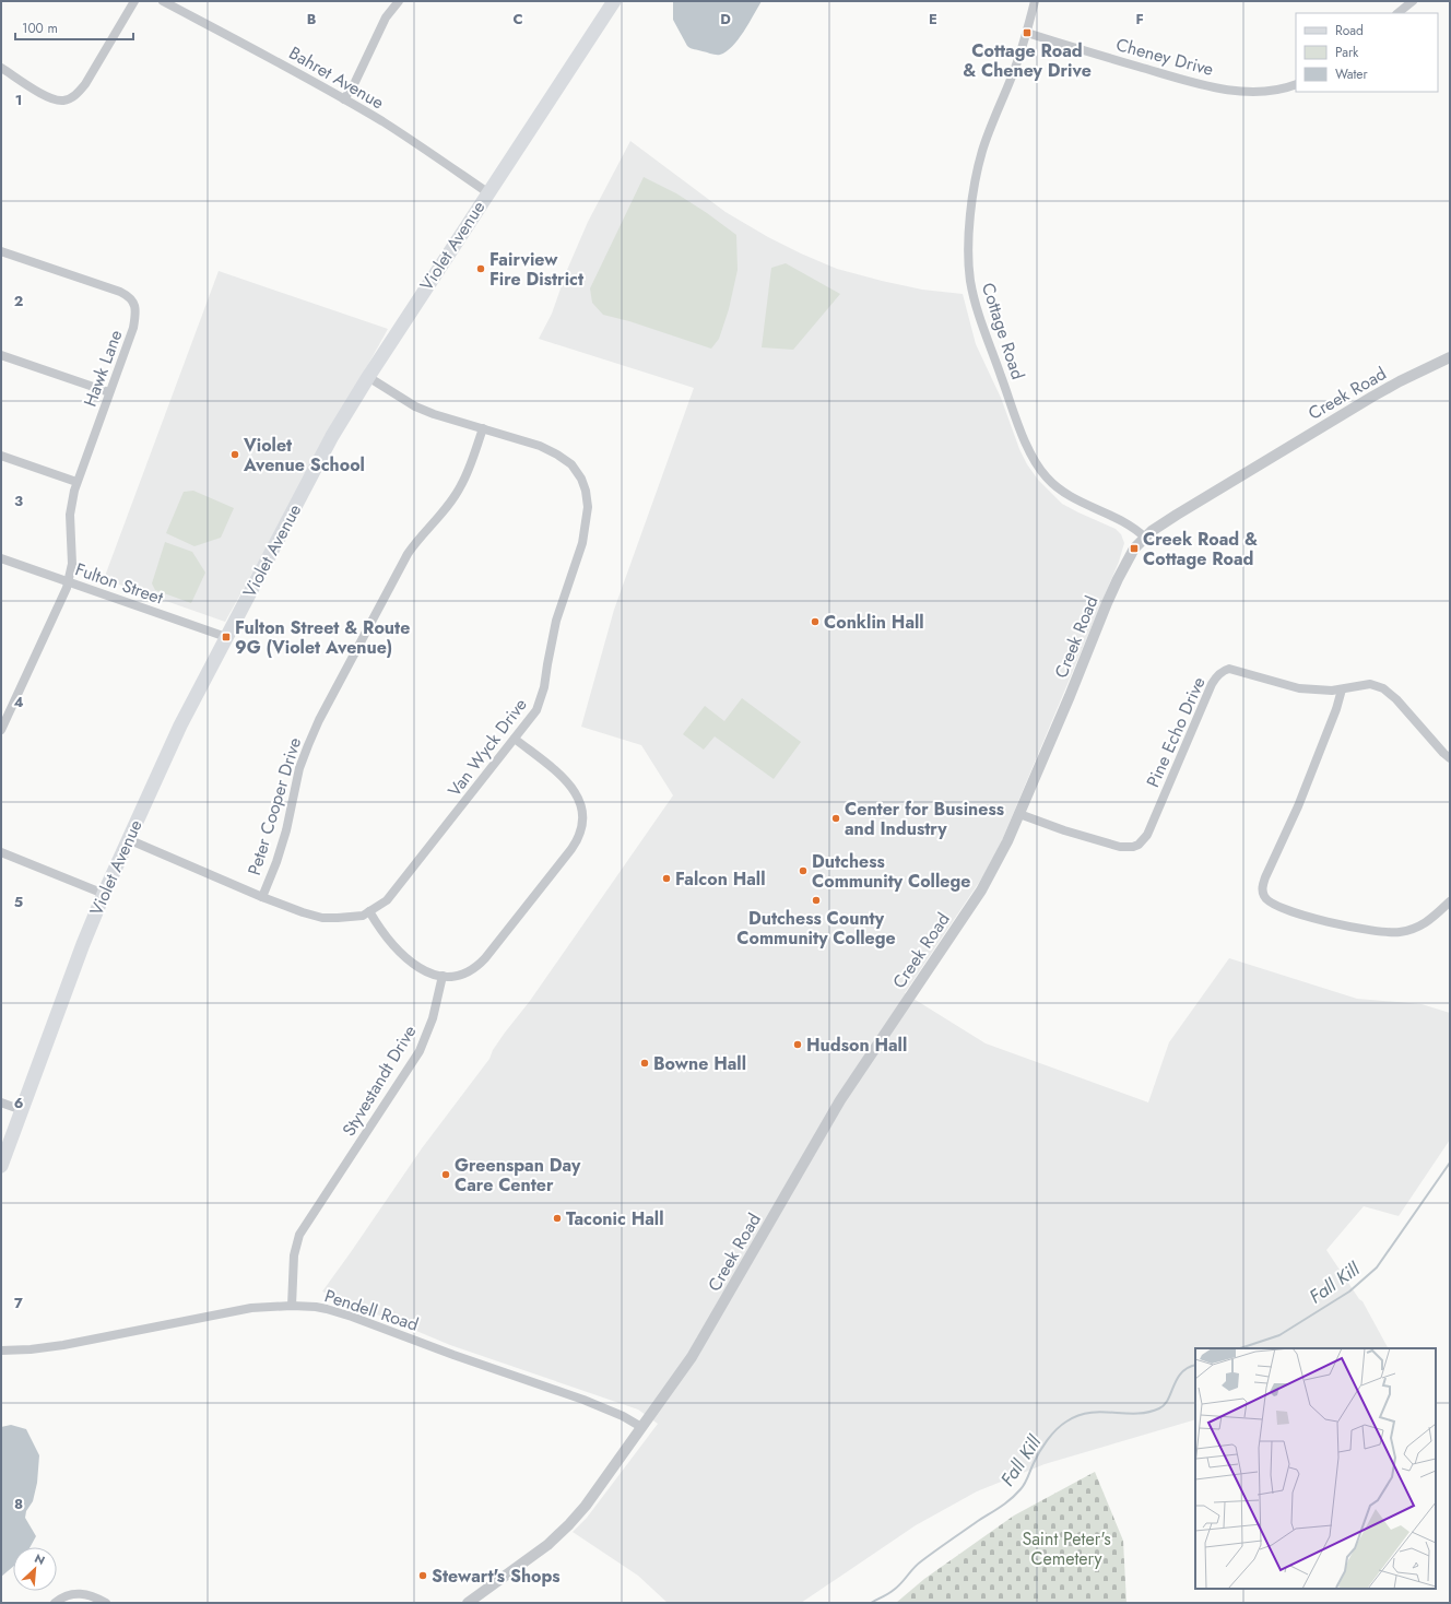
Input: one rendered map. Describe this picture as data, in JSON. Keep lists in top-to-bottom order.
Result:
{
  "streets": {
    "main road": ["Violet Avenue"],
    "street": [
      "Cheney Drive",
      "Bahret Avenue",
      "Cottage Road",
      "Hawk Lane",
      "Creek Road",
      "Fulton Street",
      "Pine Echo Drive",
      "Van Wyck Drive",
      "Peter Cooper Drive",
      "Styvestandt Drive",
      "Pendell Road"
    ]
  },
  "crossings": [
    ["Cheney Drive", "Cottage Road"],
    ["Bahret Avenue", "Violet Avenue"],
    ["Violet Avenue", "Fulton Street"],
    ["Violet Avenue", "Van Wyck Drive"],
    ["Cottage Road", "Creek Road"],
    ["Hawk Lane", "Fulton Street"],
    ["Creek Road", "Pine Echo Drive"],
    ["Creek Road", "Pendell Road"],
    ["Van Wyck Drive", "Peter Cooper Drive"],
    ["Styvestandt Drive", "Pendell Road"]
  ],
  "water": ["Fall Kill"],
  "parks": ["Saint Peter's Cemetery"],
  "places": {
    "transit": ["Cottage Road & Cheney Drive", "Creek Road & Cottage Road", "Fulton Street & Route 9G (Violet Avenue)"],
    "other": [
      "Fairview Fire District",
      "Violet Avenue School",
      "Conklin Hall",
      "Center for Business and Industry",
      "Dutchess Community College",
      "Falcon Hall",
      "Dutchess County Community College",
      "Hudson Hall",
      "Bowne Hall",
      "Greenspan Day Care Center",
      "Taconic Hall",
      "Stewart's Shops"
    ]
  },
  "legend": ["Road", "Park", "Water"],
  "scale_bar": "100 m",
  "north": "top right",
  "grid": {
    "columns": [
      "B",
      "C",
      "D",
      "E",
      "F"
    ],
    "rows": [
      "1",
      "2",
      "3",
      "4",
      "5",
      "6",
      "7",
      "8"
    ]
  }
}
